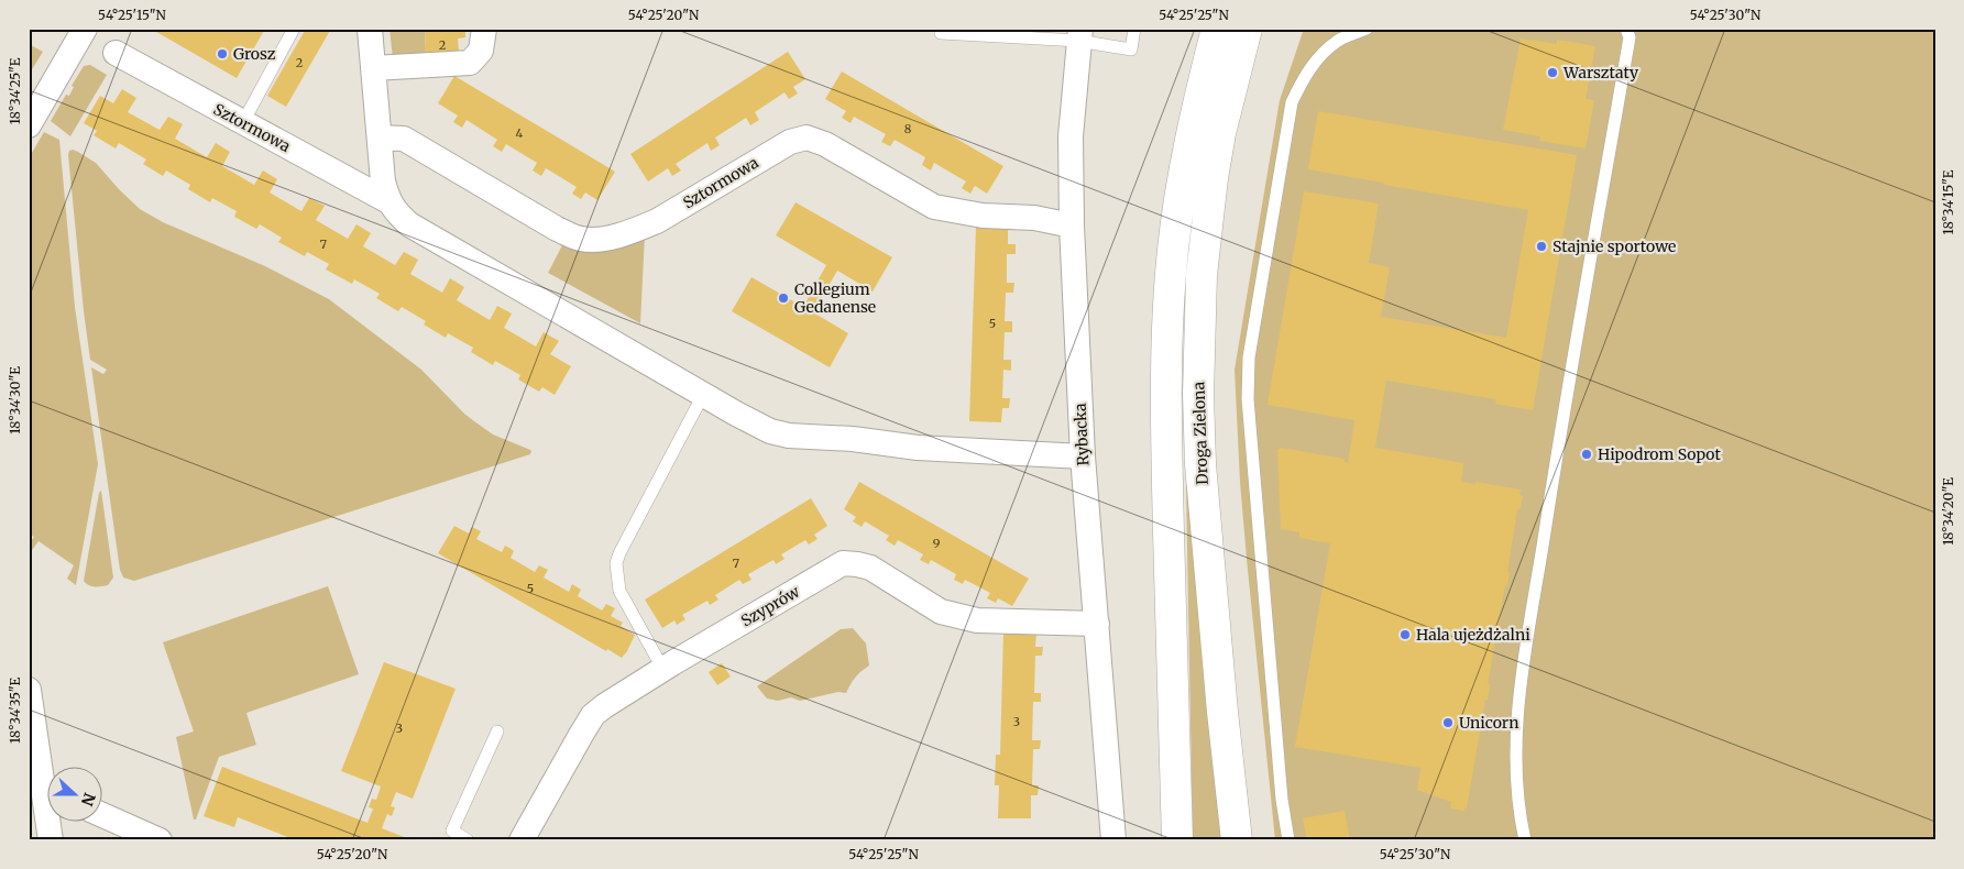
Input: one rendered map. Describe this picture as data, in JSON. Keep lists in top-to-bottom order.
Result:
{
  "streets": {
    "street": [
      "Sztormowa",
      "Droga Zielona",
      "Rybacka",
      "Szyprów"
    ]
  },
  "crossings": [
    ["Sztormowa", "Rybacka"],
    ["Rybacka", "Szyprów"]
  ],
  "places": [
    "Grosz",
    "Warsztaty",
    "Stajnie sportowe",
    "Collegium Gedanense",
    "Hipodrom Sopot",
    "Hala ujeżdżalni",
    "Unicorn"
  ],
  "house_numbers": [
    "2",
    "2",
    "8",
    "4",
    "7",
    "5",
    "9",
    "7",
    "5",
    "3",
    "3"
  ],
  "north": "right",
  "coordinates": [
    "54°25'15\"N",
    "54°25'20\"N",
    "54°25'25\"N",
    "54°25'30\"N",
    "18°34'25\"E",
    "18°34'15\"E",
    "18°34'30\"E",
    "18°34'20\"E",
    "18°34'35\"E"
  ]
}
